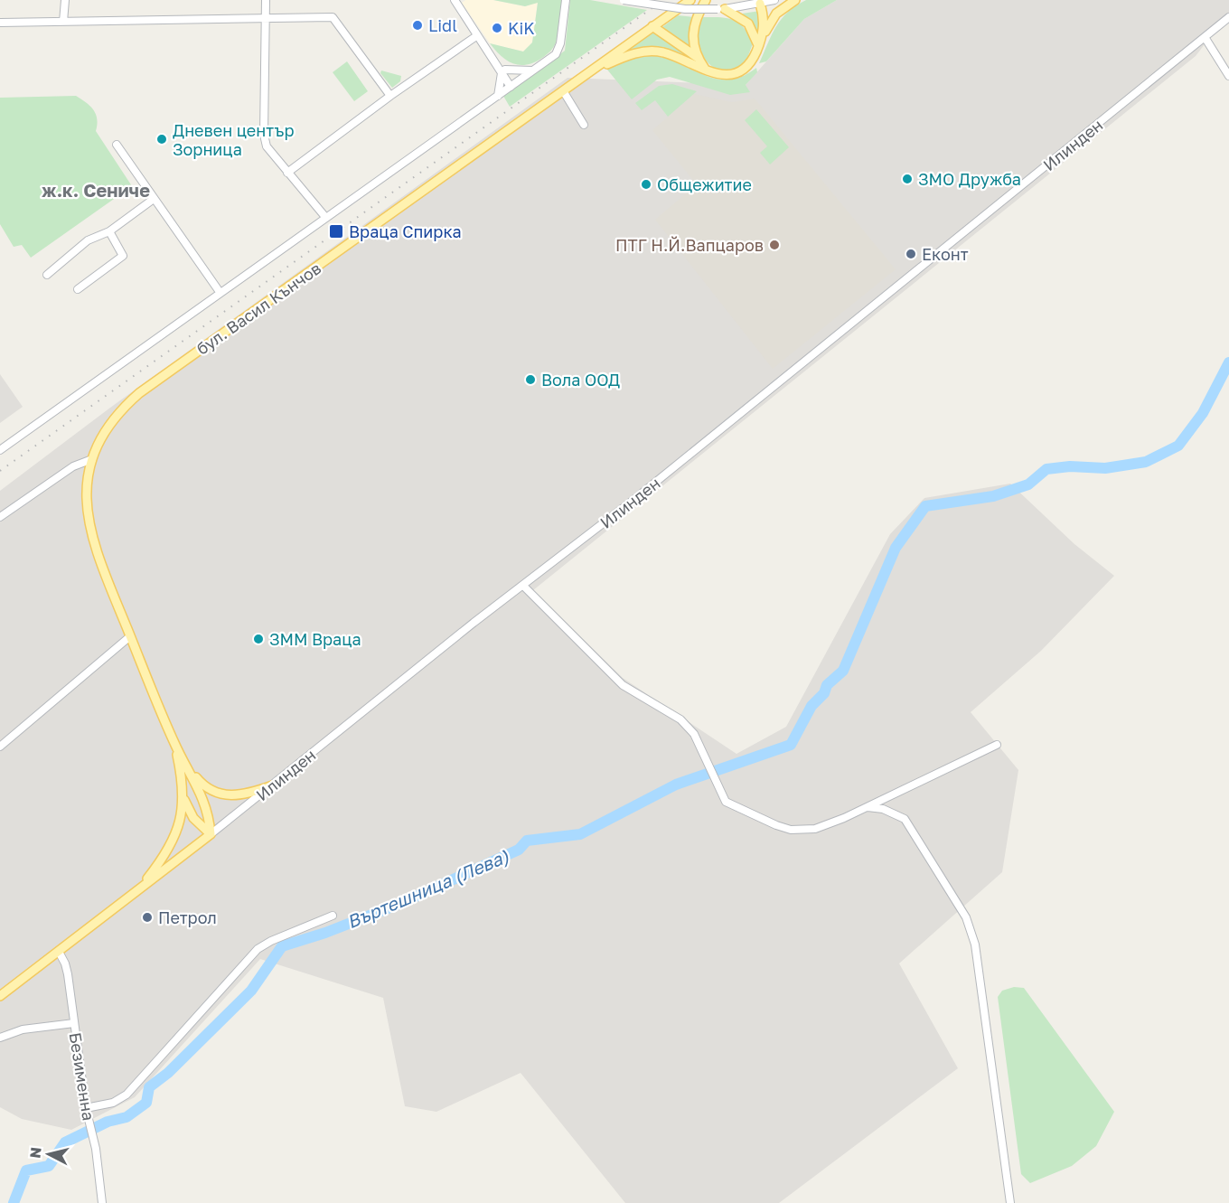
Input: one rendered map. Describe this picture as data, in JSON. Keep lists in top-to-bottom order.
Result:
{
  "streets": {
    "main road": ["Илинден", "бул. Васил Кънчов"],
    "street": ["Безименна"]
  },
  "crossings": [
    ["Илинден", "бул. Васил Кънчов"],
    ["Илинден", "Безименна"]
  ],
  "districts": ["ж.к. Сениче"],
  "water": ["Въртешница (Лева)"],
  "places": {
    "other": [
      "Lidl",
      "KiK",
      "Дневен център Зорница",
      "ЗМО Дружба",
      "Общежитие",
      "ПТГ Н.Й.Вапцаров",
      "Еконт",
      "Вола ООД",
      "ЗММ Враца",
      "Петрол"
    ],
    "transit": ["Враца Спирка"]
  },
  "north": "left"
}
